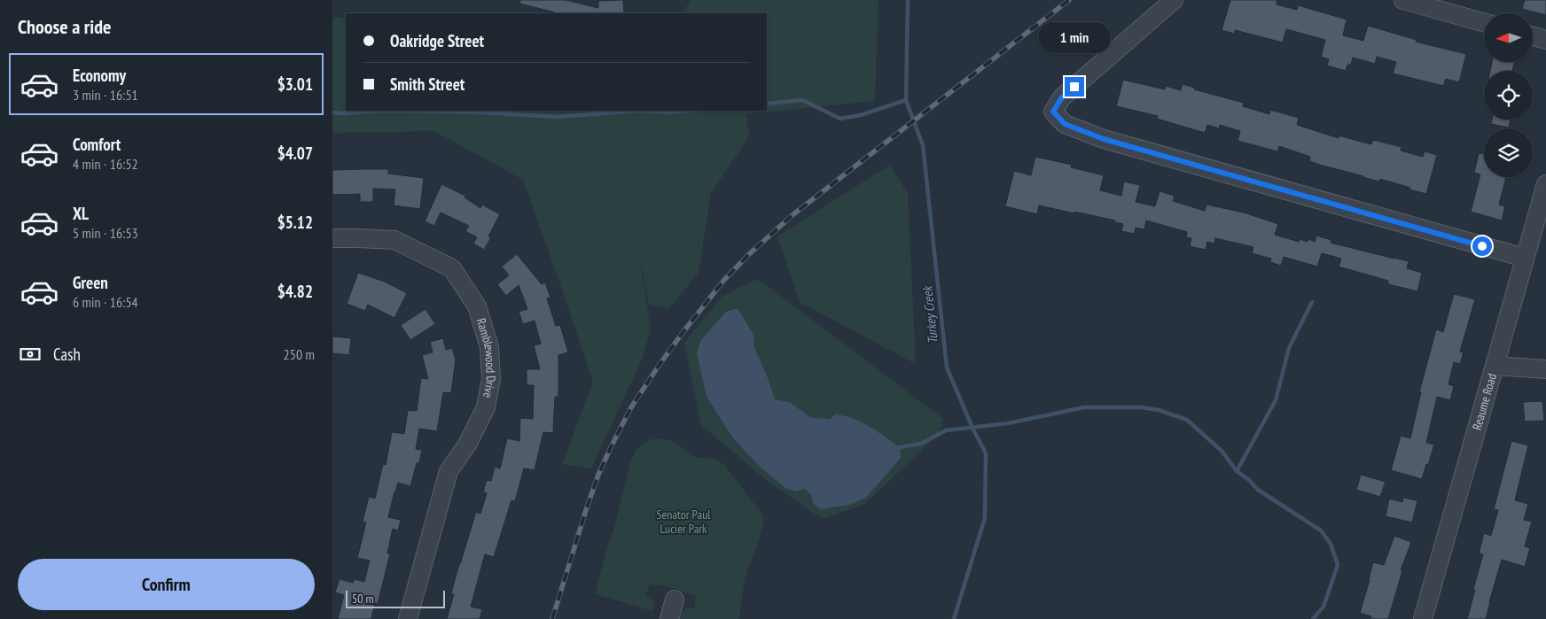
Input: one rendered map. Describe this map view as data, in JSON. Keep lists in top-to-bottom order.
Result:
{
  "streets": {
    "street": ["Ramblewood Drive", "Reaume Road"]
  },
  "water": ["Turkey Creek"],
  "parks": ["Senator Paul Lucier Park"],
  "scale_bar": "50 m",
  "north": "left",
  "page": {
    "heading": "Choose a ride",
    "banner": ["Oakridge Street", "Smith Street"],
    "bubble": "1 min",
    "list": [
      {
        "name": "Economy",
        "note": "3 min · 16:51",
        "value": "$3.01"
      },
      {
        "name": "Comfort",
        "note": "4 min · 16:52",
        "value": "$4.07"
      },
      {
        "name": "XL",
        "note": "5 min · 16:53",
        "value": "$5.12"
      },
      {
        "name": "Green",
        "note": "6 min · 16:54",
        "value": "$4.82"
      }
    ],
    "pay": ["Cash", "250 m"],
    "buttons": "Confirm",
    "scale": "50 m"
  }
}
